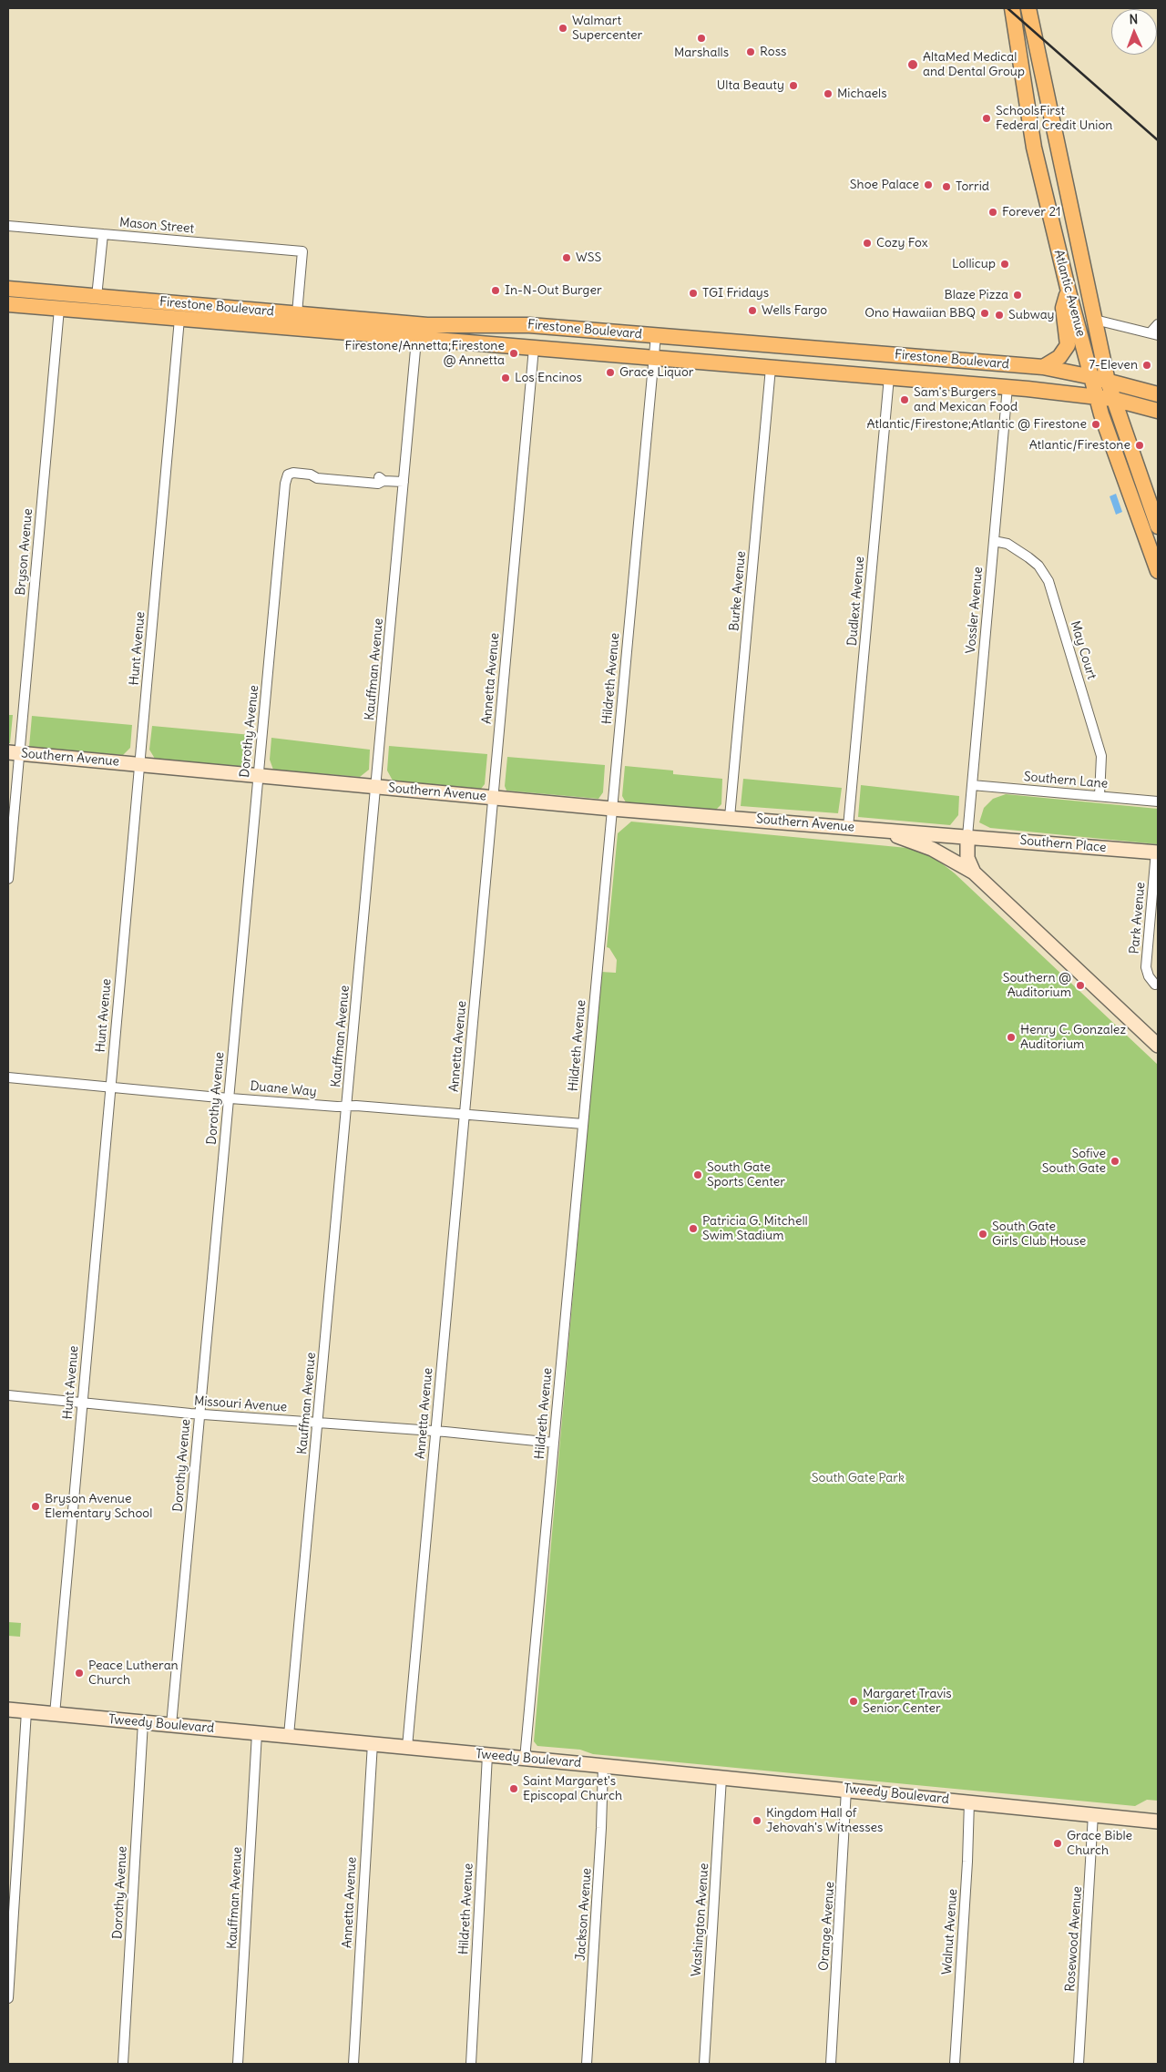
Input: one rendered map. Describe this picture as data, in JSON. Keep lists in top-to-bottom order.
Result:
{
  "streets": {
    "main road": ["Atlantic Avenue", "Firestone Boulevard"],
    "street": [
      "Mason Street",
      "Bryson Avenue",
      "Burke Avenue",
      "Dudlext Avenue",
      "Vossler Avenue",
      "Hunt Avenue",
      "May Court",
      "Kauffman Avenue",
      "Annetta Avenue",
      "Hildreth Avenue",
      "Dorothy Avenue",
      "Southern Avenue",
      "Southern Lane",
      "Southern Place",
      "Park Avenue",
      "Duane Way",
      "Missouri Avenue",
      "Tweedy Boulevard",
      "Jackson Avenue",
      "Washington Avenue",
      "Orange Avenue",
      "Walnut Avenue",
      "Rosewood Avenue"
    ]
  },
  "crossings": [
    ["Mason Street", "Firestone Boulevard"],
    ["Atlantic Avenue", "Firestone Boulevard"],
    ["Firestone Boulevard", "Bryson Avenue"],
    ["Firestone Boulevard", "Burke Avenue"],
    ["Firestone Boulevard", "Dudlext Avenue"],
    ["Firestone Boulevard", "Vossler Avenue"],
    ["Firestone Boulevard", "Hunt Avenue"],
    ["Firestone Boulevard", "Kauffman Avenue"],
    ["Firestone Boulevard", "Annetta Avenue"],
    ["Firestone Boulevard", "Hildreth Avenue"],
    ["Bryson Avenue", "Southern Avenue"],
    ["Burke Avenue", "Southern Avenue"],
    ["Dudlext Avenue", "Southern Avenue"],
    ["Vossler Avenue", "May Court"],
    ["Vossler Avenue", "Southern Avenue"],
    ["Vossler Avenue", "Southern Lane"],
    ["Vossler Avenue", "Southern Place"],
    ["Hunt Avenue", "Southern Avenue"],
    ["Hunt Avenue", "Duane Way"],
    ["Hunt Avenue", "Missouri Avenue"],
    ["Hunt Avenue", "Tweedy Boulevard"],
    ["May Court", "Southern Lane"],
    ["Kauffman Avenue", "Dorothy Avenue"],
    ["Kauffman Avenue", "Southern Avenue"],
    ["Kauffman Avenue", "Duane Way"],
    ["Kauffman Avenue", "Missouri Avenue"],
    ["Kauffman Avenue", "Tweedy Boulevard"],
    ["Annetta Avenue", "Southern Avenue"],
    ["Annetta Avenue", "Duane Way"],
    ["Annetta Avenue", "Missouri Avenue"],
    ["Annetta Avenue", "Tweedy Boulevard"],
    ["Hildreth Avenue", "Southern Avenue"],
    ["Hildreth Avenue", "Duane Way"],
    ["Hildreth Avenue", "Missouri Avenue"],
    ["Hildreth Avenue", "Tweedy Boulevard"],
    ["Dorothy Avenue", "Southern Avenue"],
    ["Dorothy Avenue", "Duane Way"],
    ["Dorothy Avenue", "Missouri Avenue"],
    ["Dorothy Avenue", "Tweedy Boulevard"],
    ["Southern Avenue", "Southern Place"],
    ["Southern Place", "Park Avenue"],
    ["Tweedy Boulevard", "Jackson Avenue"],
    ["Tweedy Boulevard", "Washington Avenue"],
    ["Tweedy Boulevard", "Orange Avenue"],
    ["Tweedy Boulevard", "Walnut Avenue"],
    ["Tweedy Boulevard", "Rosewood Avenue"]
  ],
  "parks": ["South Gate Park"],
  "places": [
    "Walmart Supercenter",
    "Marshalls",
    "Ross",
    "AltaMed Medical and Dental Group",
    "Ulta Beauty",
    "Michaels",
    "SchoolsFirst Federal Credit Union",
    "Shoe Palace",
    "Torrid",
    "Forever 21",
    "Cozy Fox",
    "WSS",
    "Lollicup",
    "In-N-Out Burger",
    "TGI Fridays",
    "Blaze Pizza",
    "Wells Fargo",
    "Ono Hawaiian BBQ",
    "Subway",
    "Firestone/Annetta;Firestone @ Annetta",
    "7-Eleven",
    "Grace Liquor",
    "Los Encinos",
    "Sam's Burgers and Mexican Food",
    "Atlantic/Firestone;Atlantic @ Firestone",
    "Atlantic/Firestone",
    "Southern @ Auditorium",
    "Henry C. Gonzalez Auditorium",
    "Sofive South Gate",
    "South Gate Sports Center",
    "Patricia G. Mitchell Swim Stadium",
    "South Gate Girls Club House",
    "Bryson Avenue Elementary School",
    "Peace Lutheran Church",
    "Margaret Travis Senior Center",
    "Saint Margaret's Episcopal Church",
    "Kingdom Hall of Jehovah's Witnesses",
    "Grace Bible Church"
  ],
  "north": "top"
}
